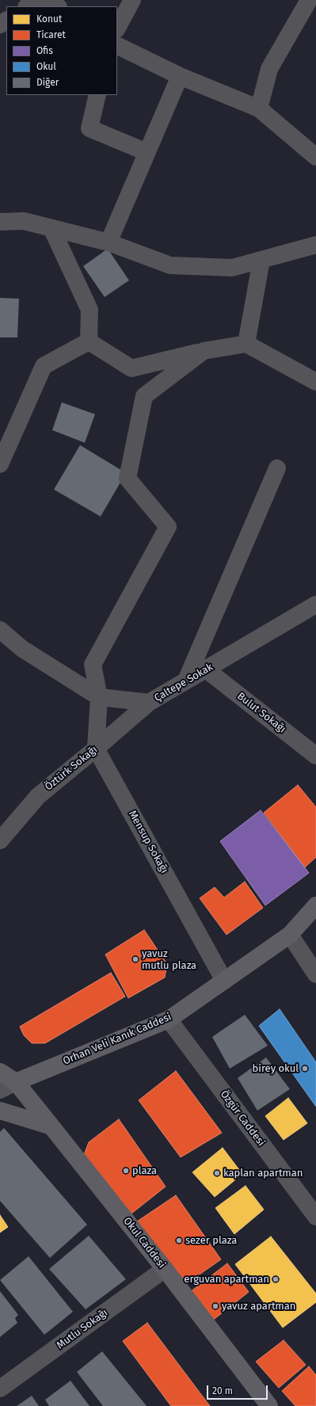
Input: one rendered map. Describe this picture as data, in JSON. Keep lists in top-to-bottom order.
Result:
{
  "streets": {
    "main road": ["Orhan Veli Kanık Caddesi", "Okul Caddesi"],
    "street": [
      "Çaltepe Sokak",
      "Bulut Sokağı",
      "Öztürk Sokağı",
      "Mensup Sokağı",
      "Özgür Caddesi",
      "Mutlu Sokağı"
    ]
  },
  "crossings": [
    ["Çaltepe Sokak", "Bulut Sokağı"],
    ["Çaltepe Sokak", "Öztürk Sokağı"],
    ["Öztürk Sokağı", "Mensup Sokağı"],
    ["Mensup Sokağı", "Orhan Veli Kanık Caddesi"],
    ["Orhan Veli Kanık Caddesi", "Özgür Caddesi"],
    ["Orhan Veli Kanık Caddesi", "Okul Caddesi"],
    ["Okul Caddesi", "Mutlu Sokağı"]
  ],
  "places": [
    "yavuz mutlu plaza",
    "birey okul",
    "plaza",
    "kaplan apartman",
    "sezer plaza",
    "erguvan apartman",
    "yavuz apartman"
  ],
  "legend": [
    "Konut",
    "Ticaret",
    "Ofis",
    "Okul",
    "Diğer"
  ],
  "scale_bar": "20 m"
}
